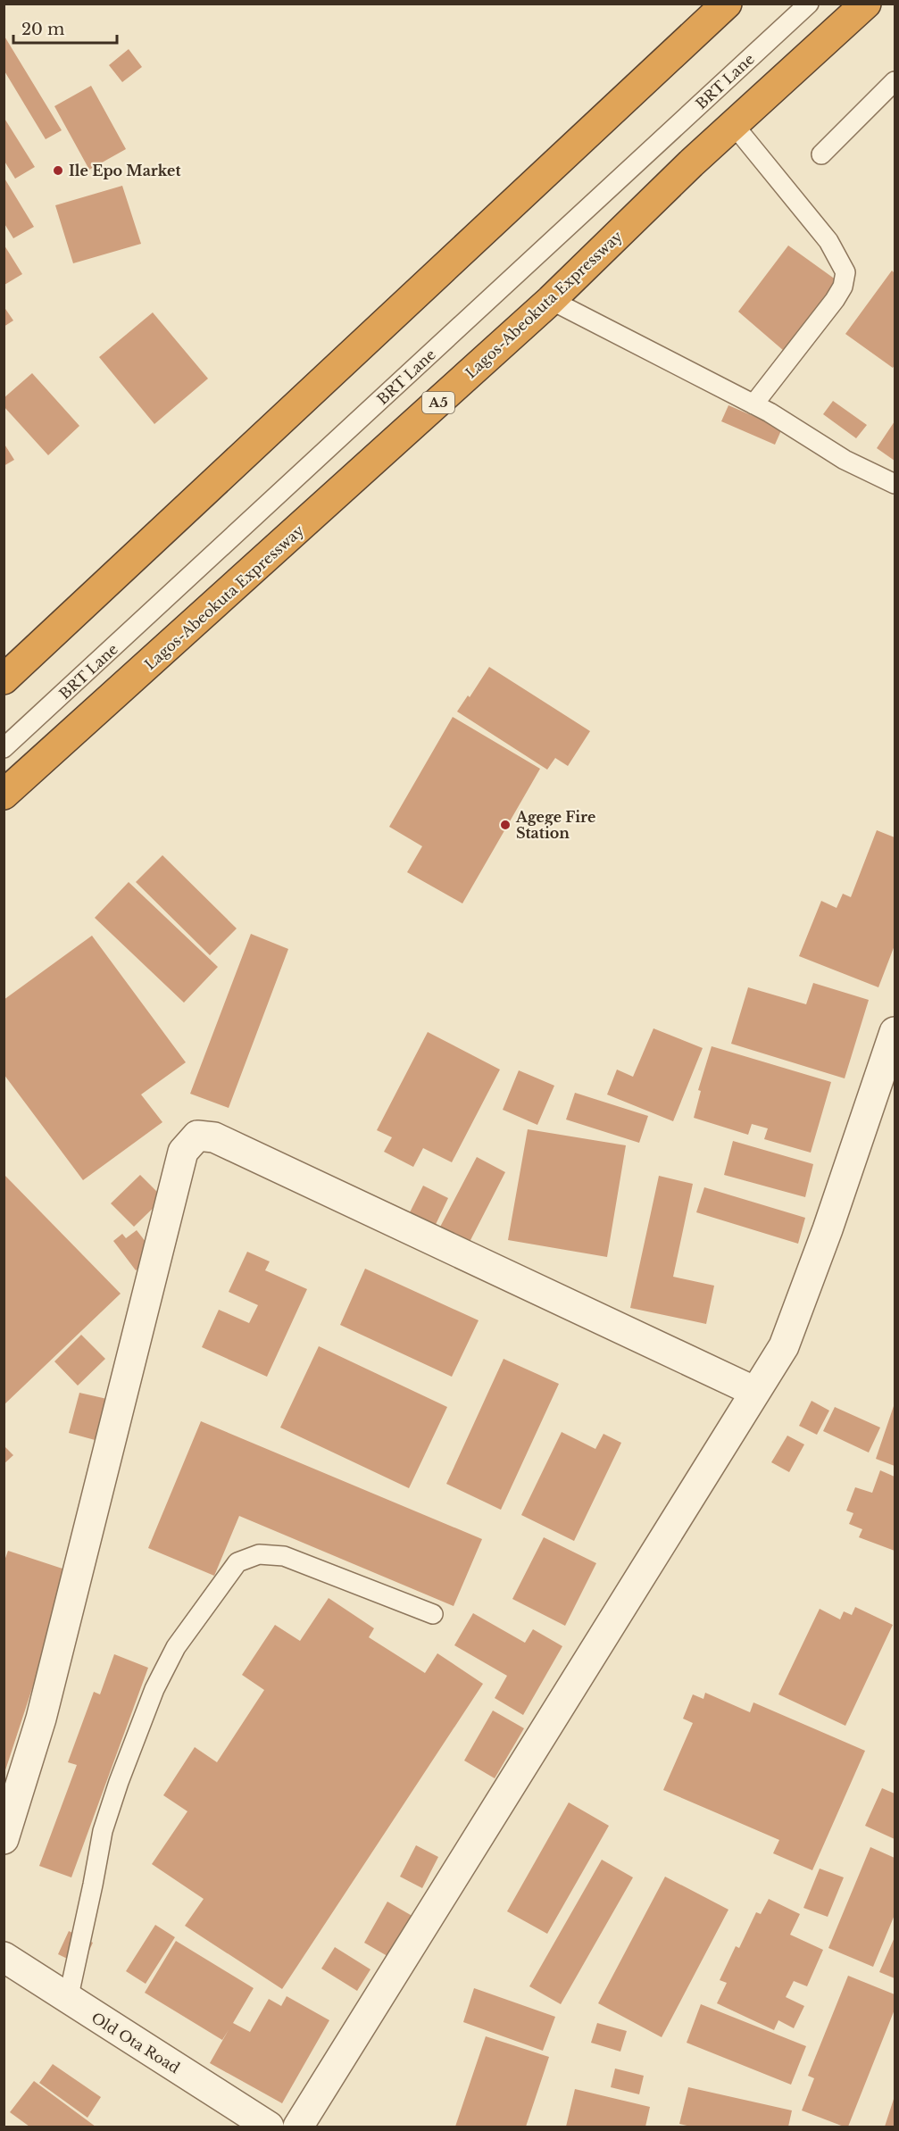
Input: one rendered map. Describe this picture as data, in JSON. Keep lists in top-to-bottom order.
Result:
{
  "streets": {
    "highway": ["Lagos-Abeokuta Expressway", "A5"],
    "street": ["Old Ota Road"],
    "lane": ["BRT Lane"]
  },
  "places": ["Ile Epo Market", "Agege Fire Station"],
  "scale_bar": "20 m"
}
